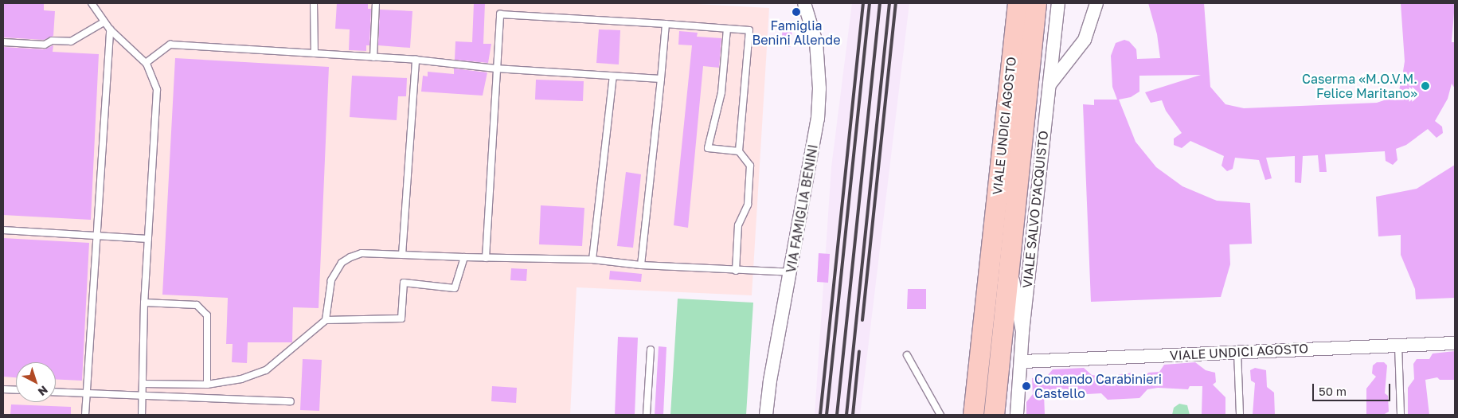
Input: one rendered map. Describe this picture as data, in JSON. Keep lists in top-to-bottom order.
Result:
{
  "streets": {
    "main road": ["VIALE UNDICI AGOSTO"],
    "street": ["VIA FAMIGLIA BENINI", "VIALE SALVO D'ACQUISTO"]
  },
  "crossings": [
    ["VIALE UNDICI AGOSTO", "VIALE SALVO D'ACQUISTO"]
  ],
  "places": ["Famiglia Benini Allende", "Caserma «M.O.V.M. Felice Maritano»", "Comando Carabinieri Castello"],
  "scale_bar": "50 m",
  "north": "bottom right"
}
